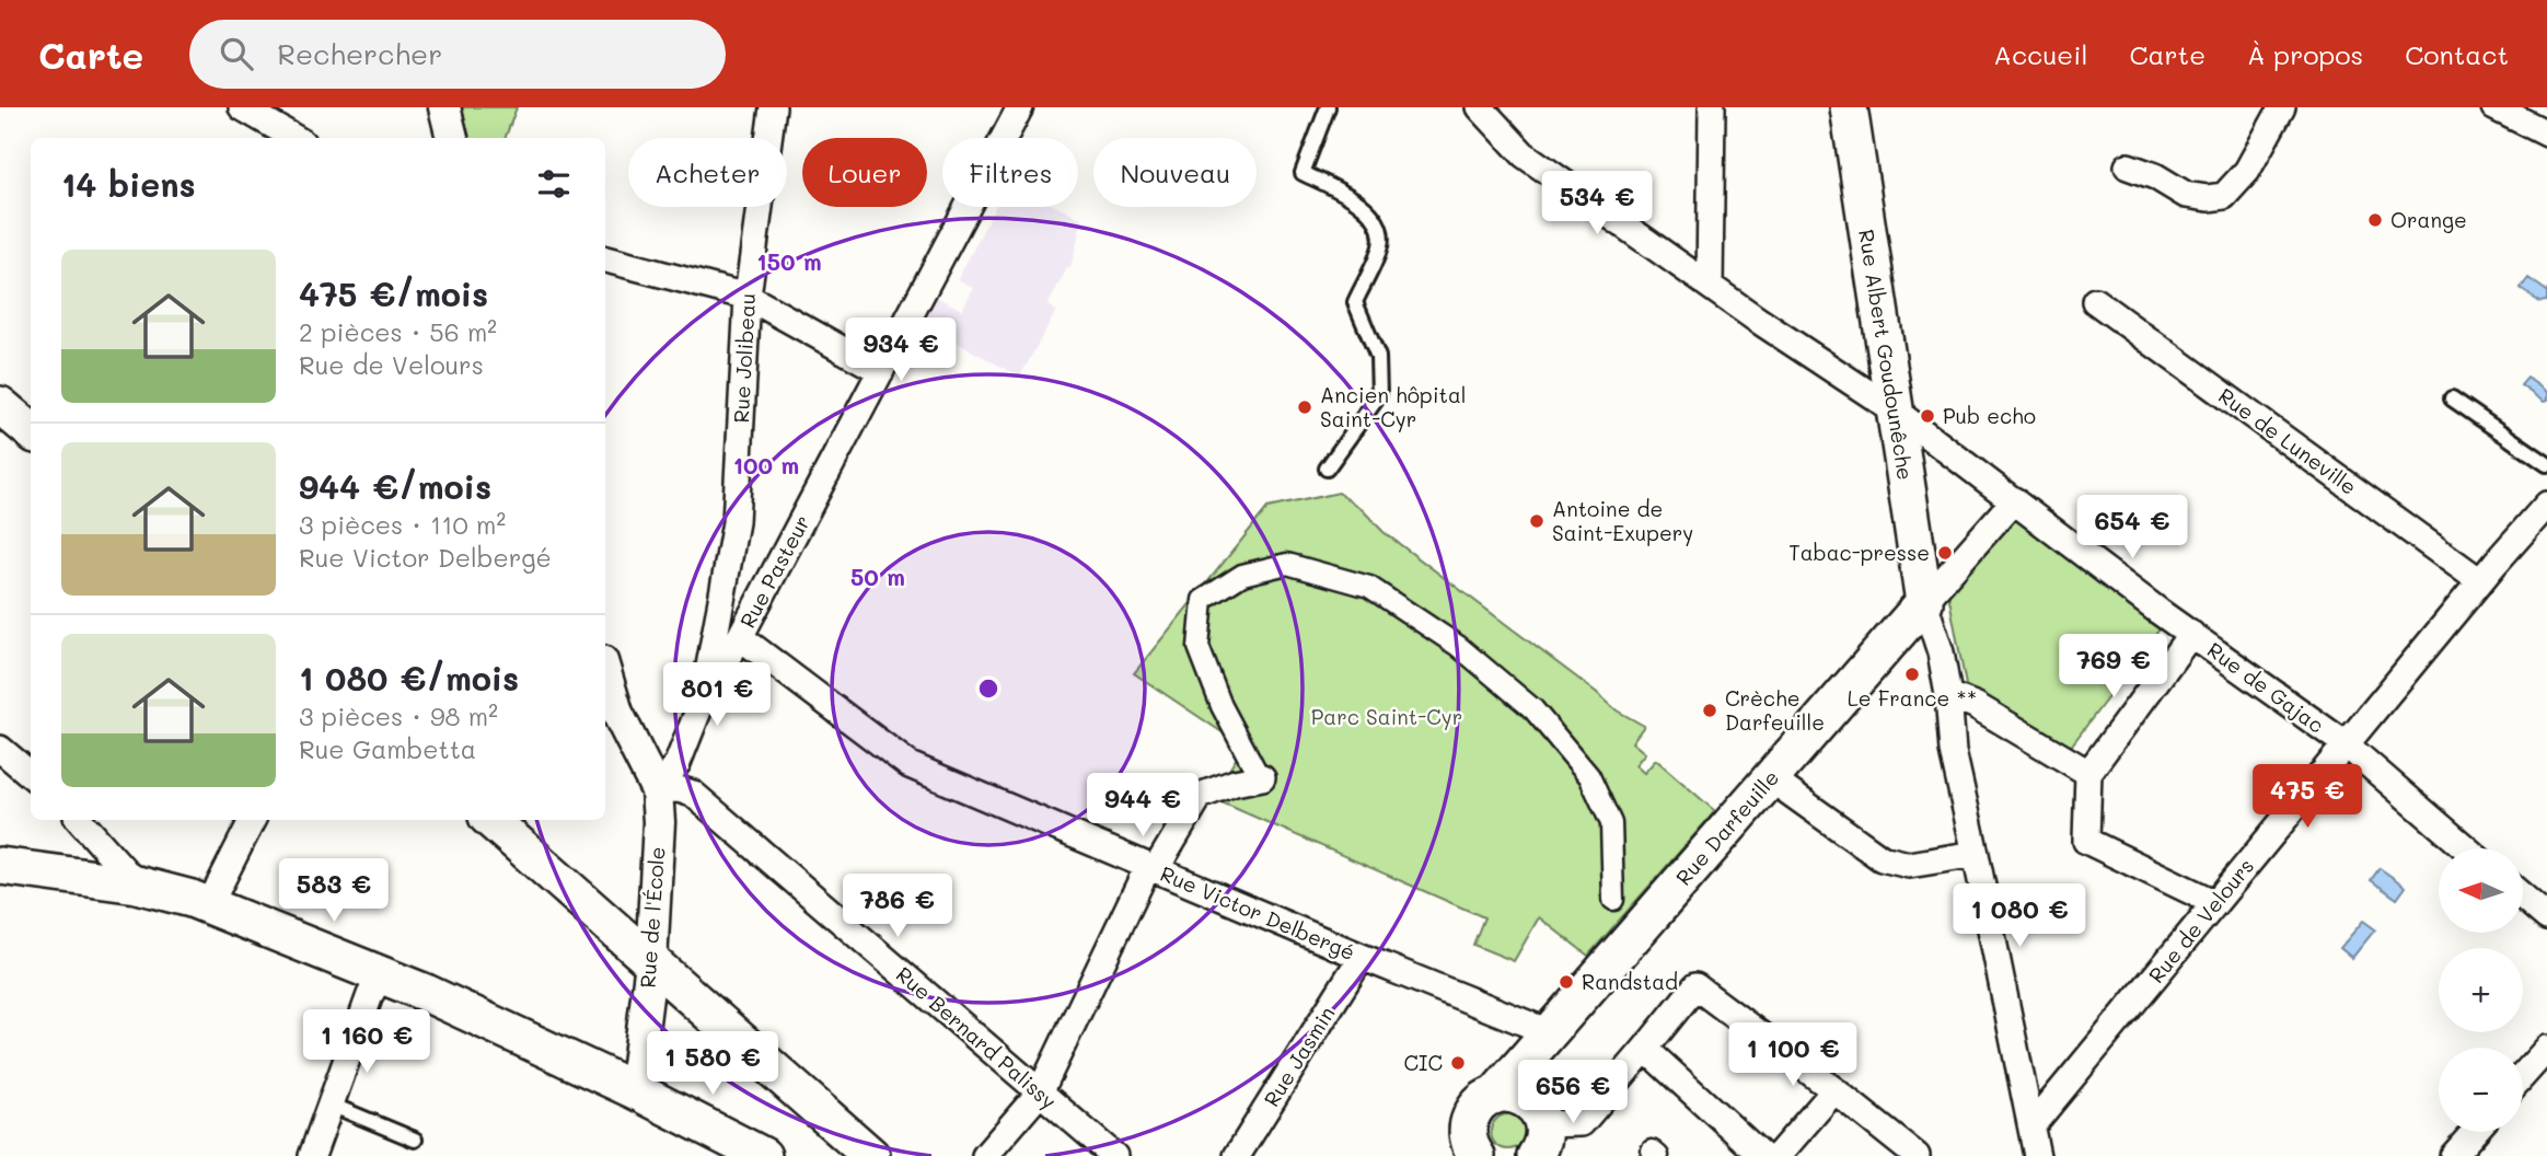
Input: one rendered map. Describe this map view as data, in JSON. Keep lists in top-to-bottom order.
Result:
{
  "streets": {
    "main road": ["Rue Albert Goudounêche", "Rue Darfeuille"],
    "street": [
      "Rue Jolibeau",
      "Rue de Luneville",
      "Rue Pasteur",
      "Rue de Gajac",
      "Rue Victor Delbergé",
      "Rue de l'École",
      "Rue de Velours",
      "Rue Bernard Palissy",
      "Rue Jasmin"
    ]
  },
  "crossings": [
    ["Rue Albert Goudounêche", "Rue de Gajac"],
    ["Rue Albert Goudounêche", "Rue Darfeuille"],
    ["Rue Jolibeau", "Rue Pasteur"],
    ["Rue de Luneville", "Rue de Velours"],
    ["Rue Pasteur", "Rue Victor Delbergé"],
    ["Rue Pasteur", "Rue de l'École"],
    ["Rue Pasteur", "Rue Bernard Palissy"],
    ["Rue de Gajac", "Rue de Velours"],
    ["Rue Darfeuille", "Rue Victor Delbergé"],
    ["Rue Victor Delbergé", "Rue Jasmin"],
    ["Rue de l'École", "Rue Bernard Palissy"]
  ],
  "parks": ["Parc Saint-Cyr"],
  "places": [
    "Orange",
    "Ancien hôpital Saint-Cyr",
    "Pub echo",
    "Antoine de Saint-Exupery",
    "Tabac-presse",
    "Le France **",
    "Crèche Darfeuille",
    "Randstad",
    "CIC"
  ],
  "north": "left",
  "page": {
    "header": "Carte",
    "search": "Rechercher",
    "nav": [
      "Accueil",
      "Carte",
      "À propos",
      "Contact"
    ],
    "chip": [
      "Acheter",
      "Louer",
      "Filtres",
      "Nouveau"
    ],
    "heading": "14 biens",
    "price": [
      "534 €",
      "934 €",
      "654 €",
      "769 €",
      "801 €",
      "475 €",
      "944 €",
      "583 €",
      "786 €",
      "1 080 €",
      "1 160 €",
      "1 100 €",
      "1 580 €",
      "656 €"
    ],
    "list": [
      {
        "name": "475 €/mois",
        "note": "2 pièces · 56 m² · Rue de Velours"
      },
      {
        "name": "944 €/mois",
        "note": "3 pièces · 110 m² · Rue Victor Delbergé"
      },
      {
        "name": "1 080 €/mois",
        "note": "3 pièces · 98 m² · Rue Gambetta"
      }
    ],
    "map_buttons": ["+", "−"]
  },
  "rings": ["150 m", "100 m", "50 m"]
}
